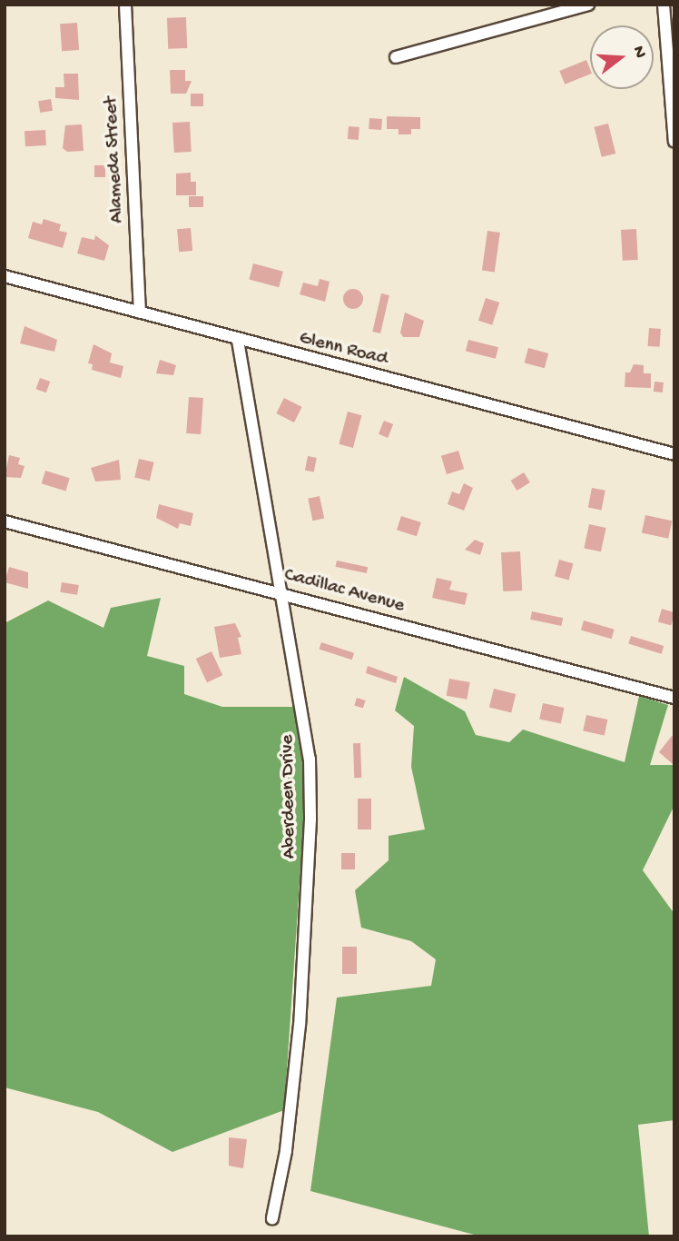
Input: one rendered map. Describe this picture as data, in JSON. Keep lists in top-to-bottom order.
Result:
{
  "streets": {
    "street": [
      "Alameda Street",
      "Glenn Road",
      "Cadillac Avenue",
      "Aberdeen Drive"
    ]
  },
  "crossings": [
    ["Alameda Street", "Glenn Road"],
    ["Glenn Road", "Aberdeen Drive"],
    ["Cadillac Avenue", "Aberdeen Drive"]
  ],
  "north": "right"
}
